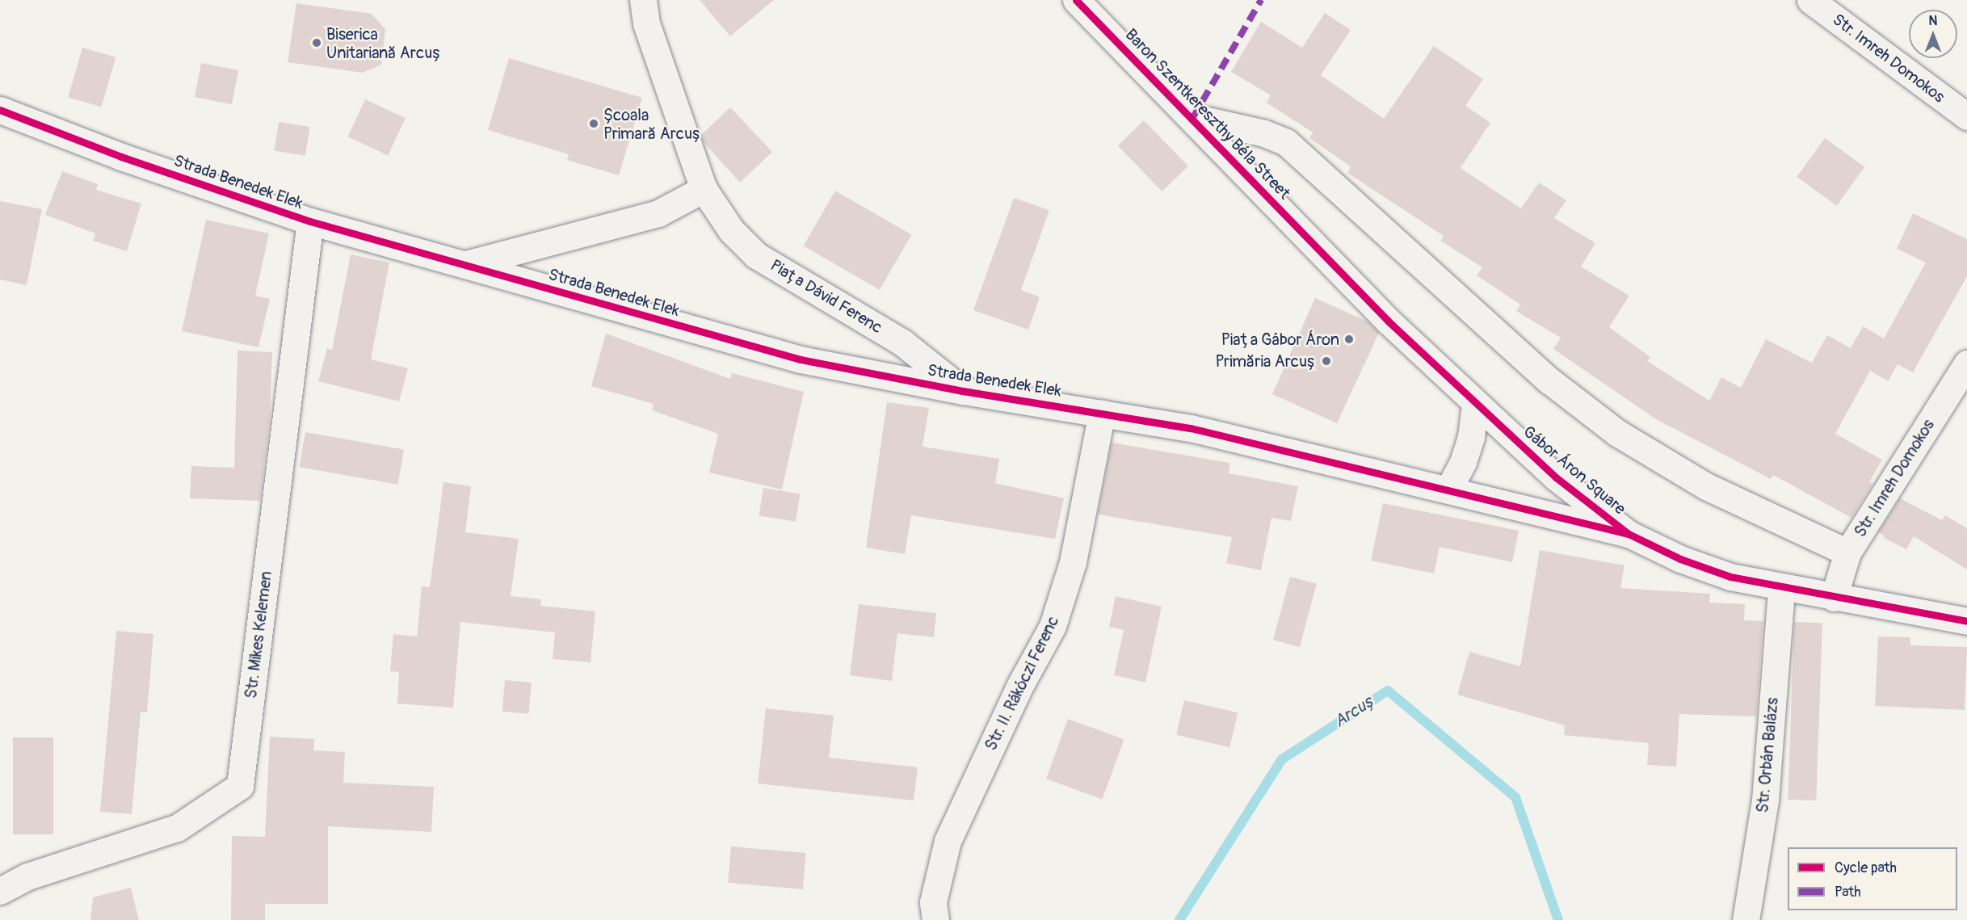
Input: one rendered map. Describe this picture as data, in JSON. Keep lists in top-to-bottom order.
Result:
{
  "streets": {
    "street": [
      "Str. Imreh Domokos",
      "Baron Szentkereszthy Béla Street",
      "Strada Benedek Elek",
      "Piața Dávid Ferenc",
      "Gábor Áron Square",
      "Str. Mikes Kelemen",
      "Str. II. Rákóczi Ferenc",
      "Str. Orbán Balázs"
    ]
  },
  "crossings": [
    ["Baron Szentkereszthy Béla Street", "Gábor Áron Square"],
    ["Strada Benedek Elek", "Piața Dávid Ferenc"],
    ["Strada Benedek Elek", "Gábor Áron Square"],
    ["Strada Benedek Elek", "Str. Mikes Kelemen"],
    ["Strada Benedek Elek", "Str. II. Rákóczi Ferenc"]
  ],
  "water": ["Arcuș"],
  "places": [
    "Biserica Unitariană Arcuș",
    "Școala Primară Arcuș",
    "Piața Gábor Áron",
    "Primăria Arcuș"
  ],
  "legend": ["Cycle path", "Path"],
  "north": "top"
}
